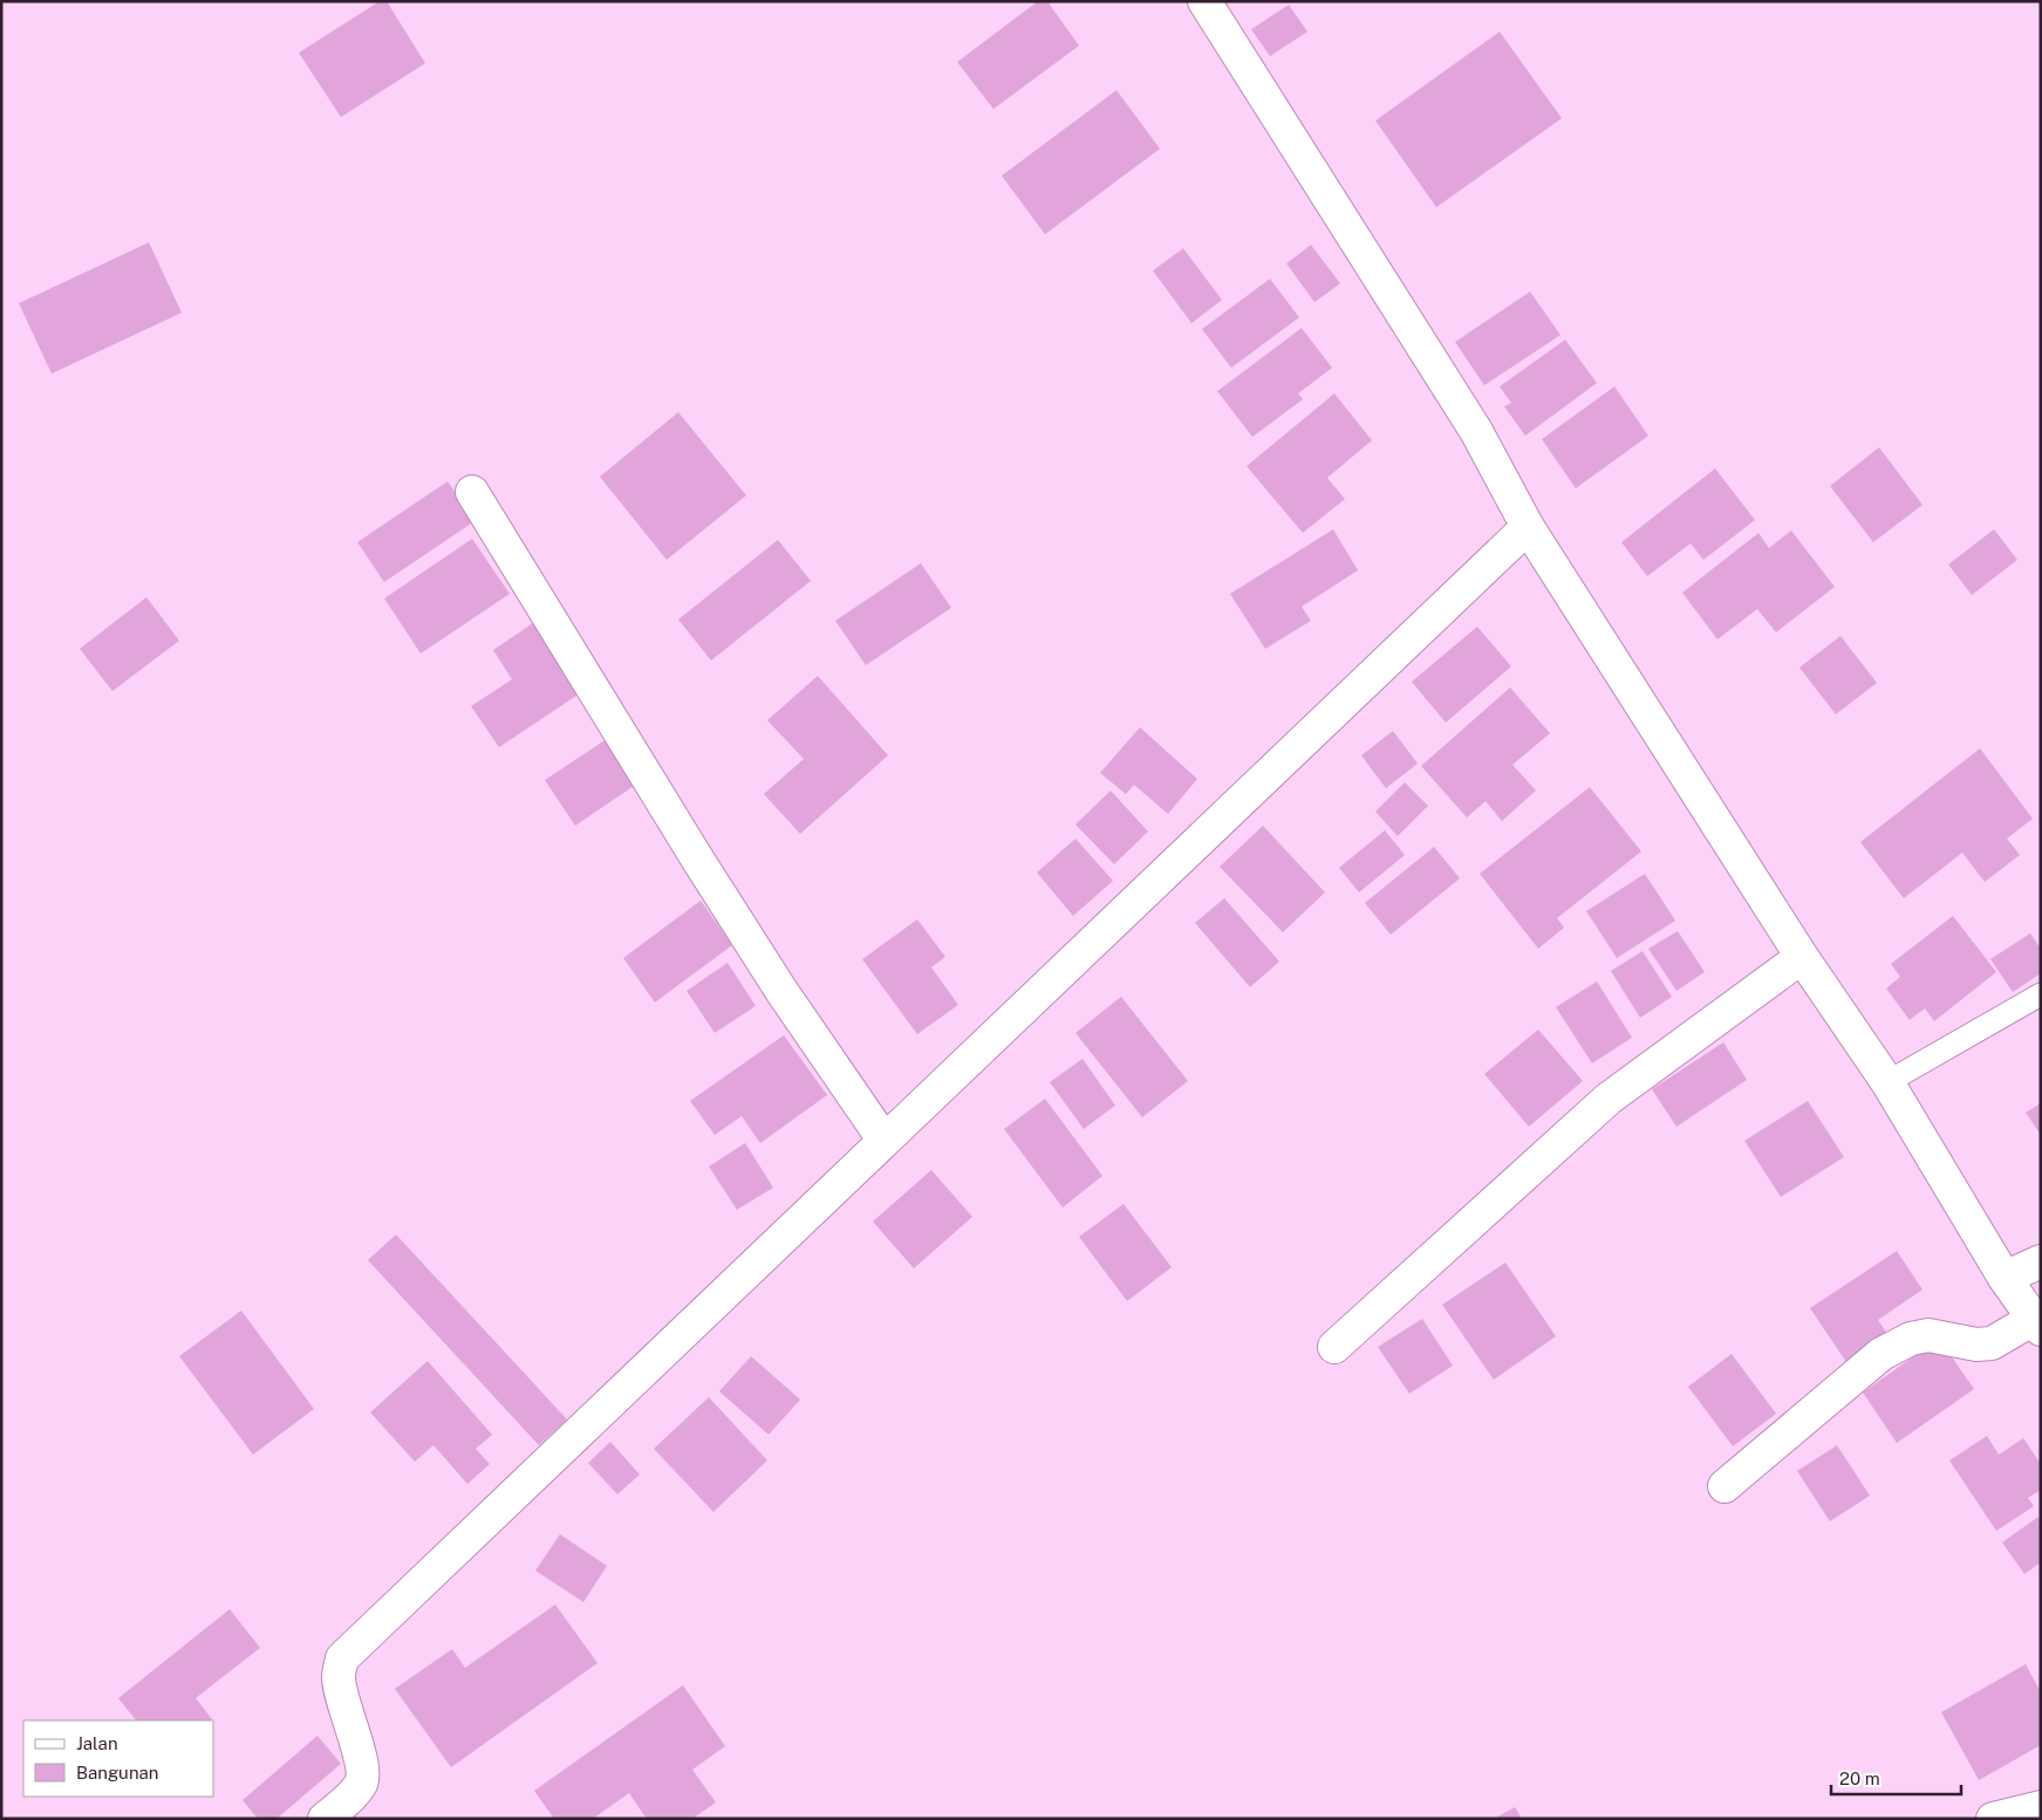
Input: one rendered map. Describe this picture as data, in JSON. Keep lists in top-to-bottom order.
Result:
{
  "legend": ["Jalan", "Bangunan"],
  "scale_bar": "20 m"
}
